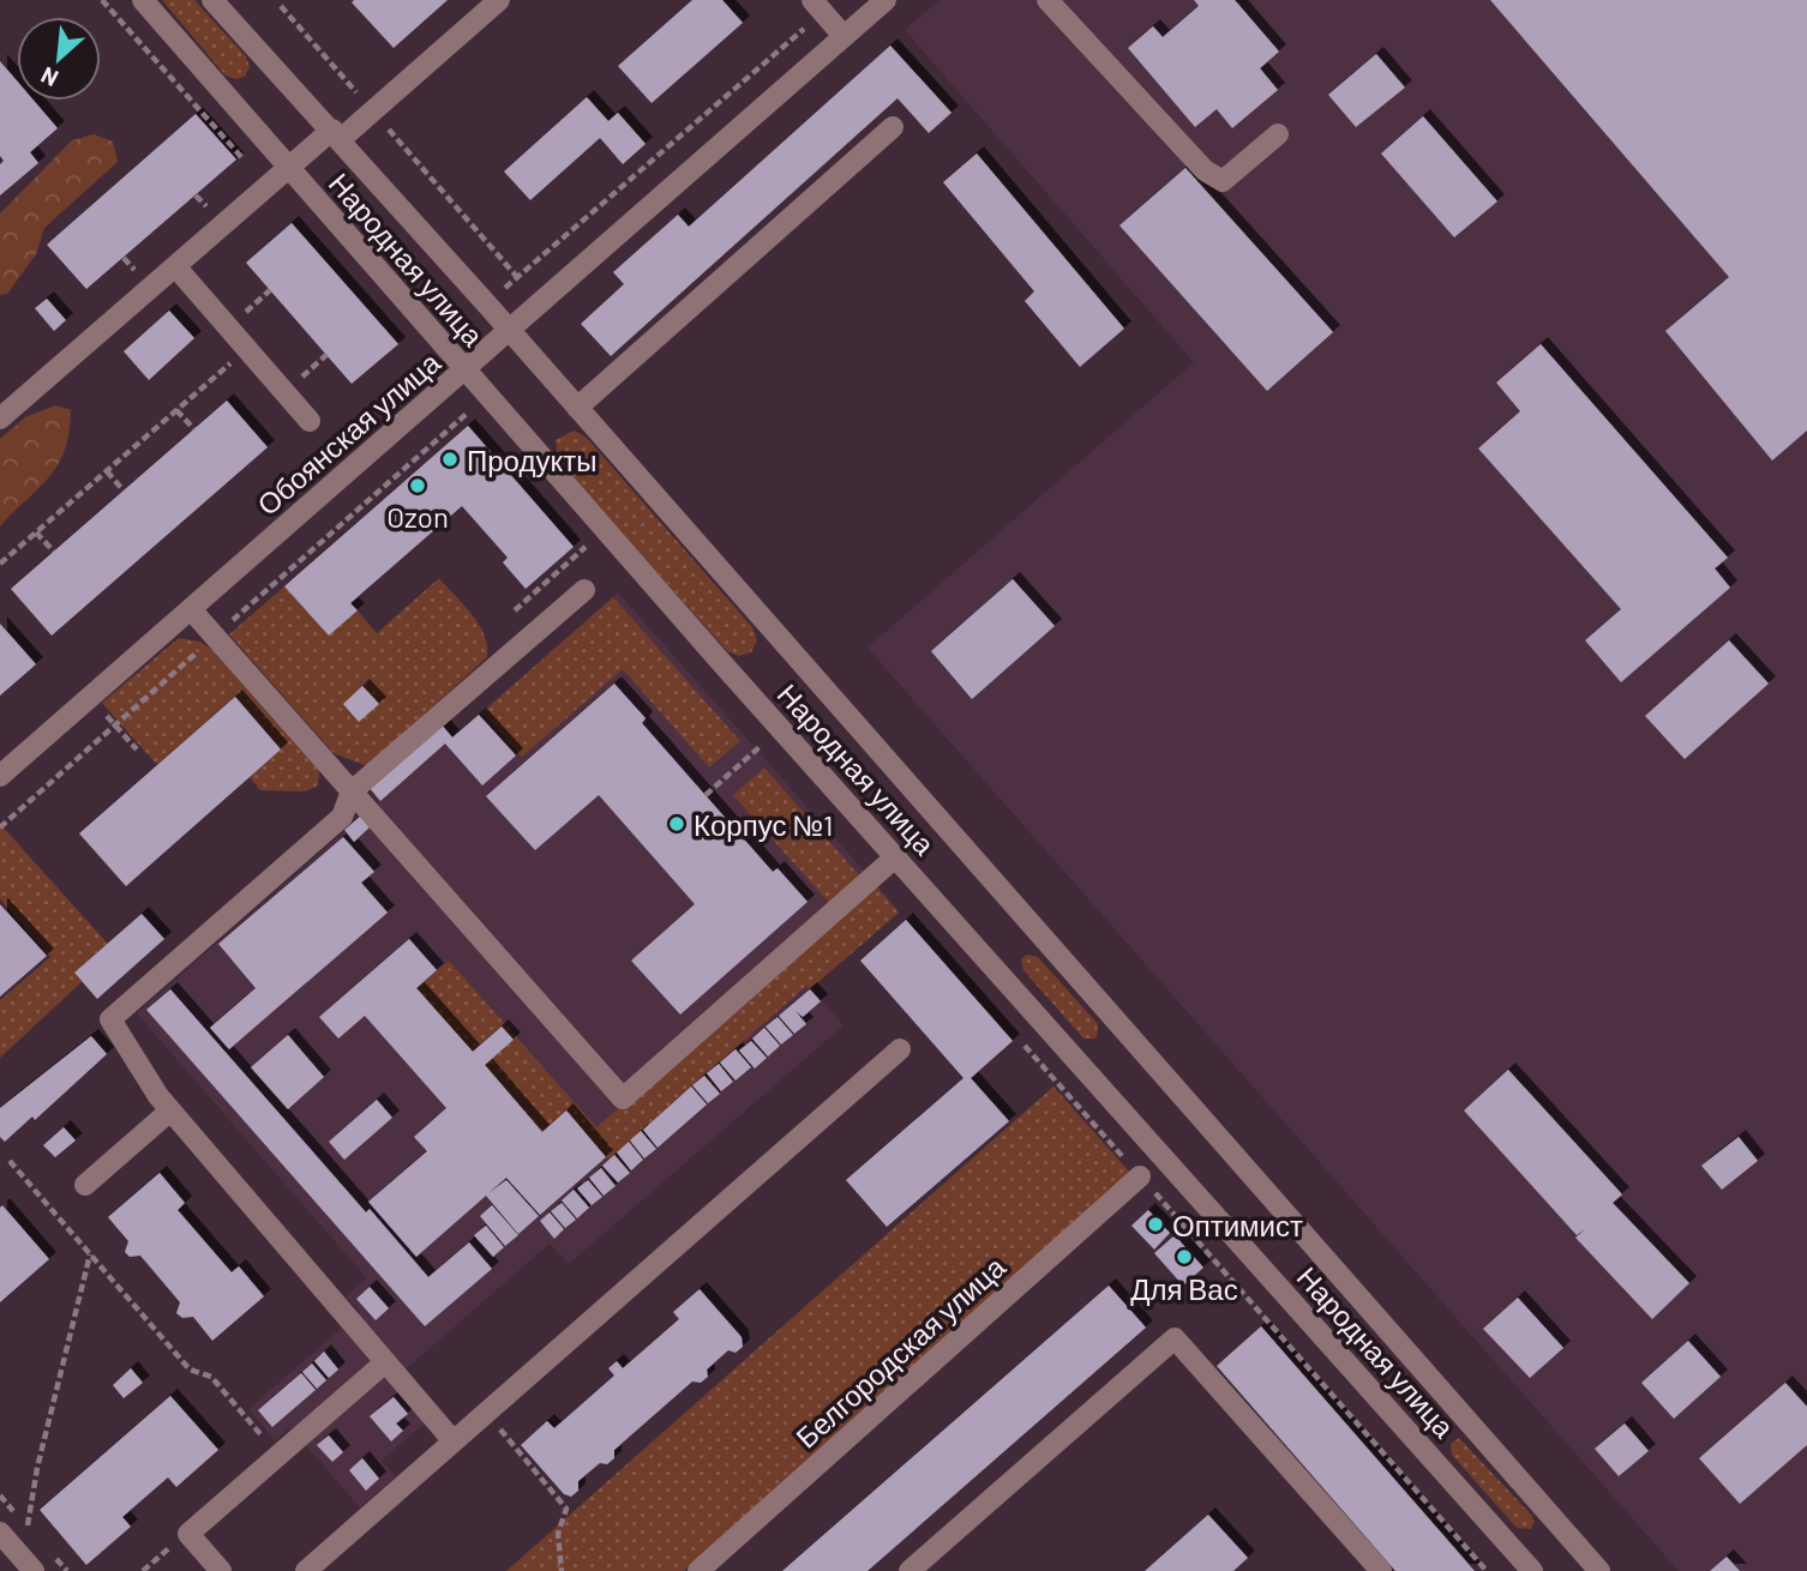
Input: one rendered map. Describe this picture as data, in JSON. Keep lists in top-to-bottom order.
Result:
{
  "streets": {
    "street": ["Народная улица", "Обоянская улица", "Белгородская улица"]
  },
  "crossings": [
    ["Народная улица", "Обоянская улица"]
  ],
  "places": [
    "Продукты",
    "Ozon",
    "Корпус №1",
    "Оптимист",
    "Для Вас"
  ],
  "north": "bottom left"
}
